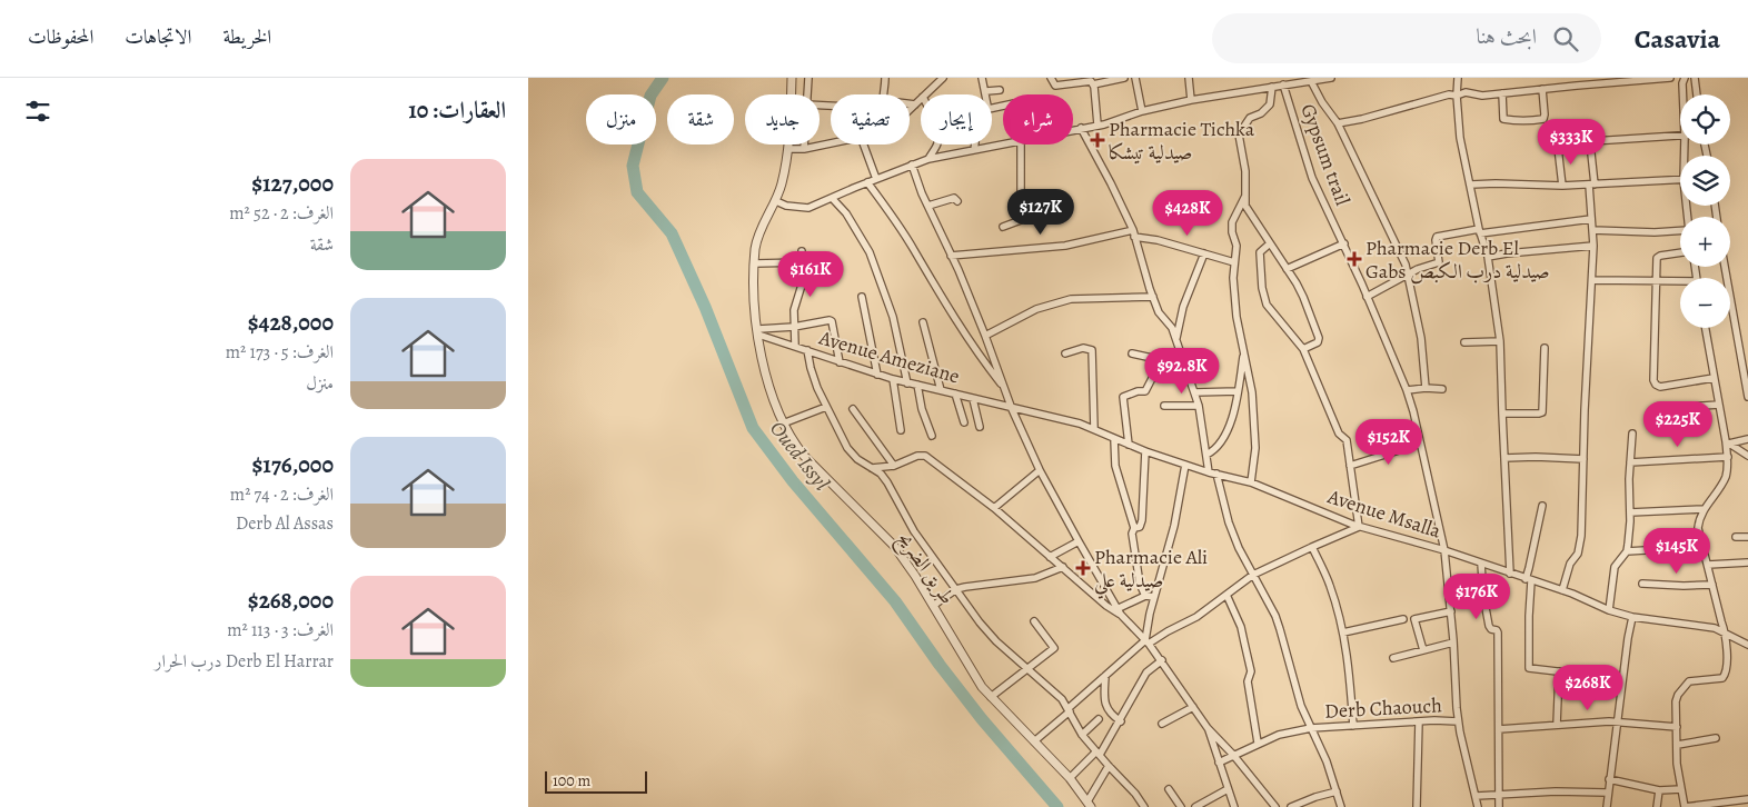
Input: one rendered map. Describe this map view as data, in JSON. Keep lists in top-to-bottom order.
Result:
{
  "streets": {
    "street": [
      "Gypsum trail",
      "Avenue Ameziane",
      "Avenue Msalla",
      "طريق الضريح",
      "Derb Chaouch"
    ]
  },
  "crossings": [
    ["Gypsum trail", "Avenue Msalla"],
    ["Gypsum trail", "Derb Chaouch"],
    ["Avenue Ameziane", "Avenue Msalla"],
    ["Avenue Ameziane", "طريق الضريح"]
  ],
  "water": ["Oued Issyl"],
  "places": {
    "health": ["Pharmacie Tichka صيدلية تيشكا", "Pharmacie Derb El Gabs صيدلية درب الكبص", "Pharmacie Ali صيدلية علي"]
  },
  "scale_bar": "100 m",
  "page": {
    "header": "Casavia",
    "search": "ابحث هنا",
    "nav": ["الخريطة", "الاتجاهات", "المحفوظات"],
    "heading": "العقارات: 10",
    "map_buttons": ["+", "−"],
    "chip": [
      "شراء",
      "إيجار",
      "تصفية",
      "جديد",
      "شقة",
      "منزل"
    ],
    "price": [
      "$333K",
      "$127K",
      "$428K",
      "$161K",
      "$92.8K",
      "$225K",
      "$152K",
      "$145K",
      "$176K",
      "$268K"
    ],
    "list": [
      {
        "name": "$127,000",
        "note": "الغرف: 2 · 52 m² · شقة"
      },
      {
        "name": "$428,000",
        "note": "الغرف: 5 · 173 m² · منزل"
      },
      {
        "name": "$176,000",
        "note": "الغرف: 2 · 74 m² · Derb Al Assas"
      },
      {
        "name": "$268,000",
        "note": "الغرف: 3 · 113 m² · Derb El Harrar درب الحرار"
      }
    ],
    "scale": "100 m"
  }
}
